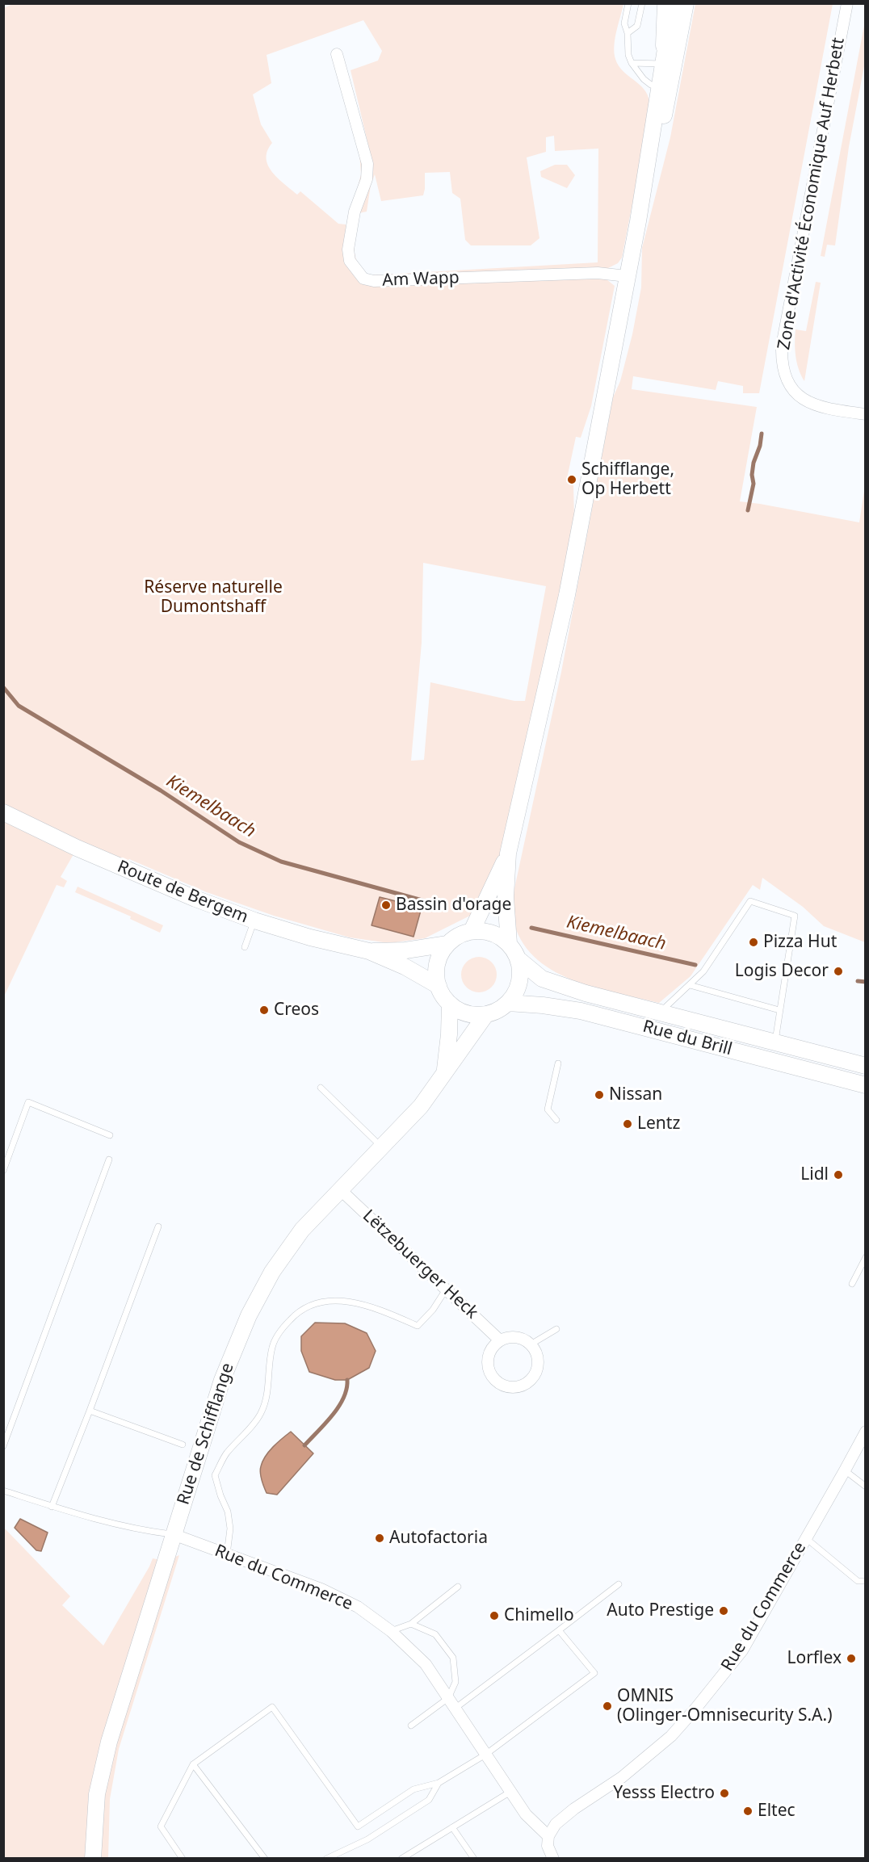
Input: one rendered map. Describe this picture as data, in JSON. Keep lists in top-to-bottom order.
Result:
{
  "streets": {
    "main road": ["Route de Bergem", "Rue du Brill", "Rue de Schifflange"],
    "street": [
      "Zone d'Activité Économique Auf Herbett",
      "Am Wapp",
      "Lëtzebuerger Heck",
      "Rue du Commerce"
    ]
  },
  "crossings": [
    ["Route de Bergem", "Rue du Brill"],
    ["Route de Bergem", "Rue de Schifflange"],
    ["Rue du Brill", "Rue de Schifflange"],
    ["Lëtzebuerger Heck", "Rue de Schifflange"],
    ["Rue de Schifflange", "Rue du Commerce"]
  ],
  "water": ["Kiemelbaach"],
  "parks": ["Réserve naturelle Dumontshaff"],
  "places": [
    "Schifflange, Op Herbett",
    "Bassin d'orage",
    "Pizza Hut",
    "Logis Decor",
    "Creos",
    "Nissan",
    "Lentz",
    "Lidl",
    "Autofactoria",
    "Auto Prestige",
    "Chimello",
    "Lorflex",
    "OMNIS (Olinger-Omnisecurity S.A.)",
    "Yesss Electro",
    "Eltec"
  ]
}
